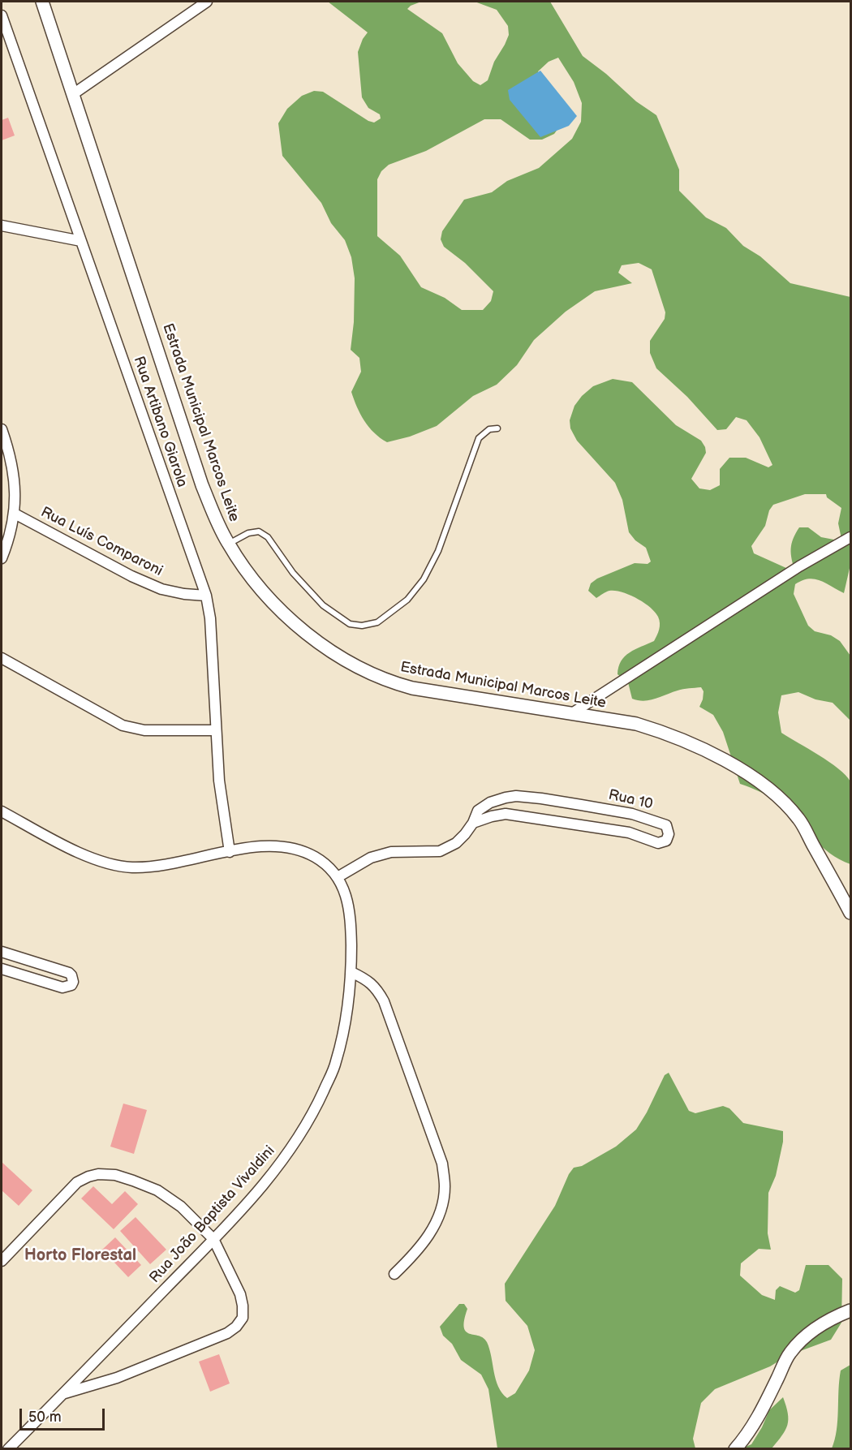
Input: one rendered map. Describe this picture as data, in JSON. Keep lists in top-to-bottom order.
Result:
{
  "streets": {
    "street": [
      "Rua Artibano Giarola",
      "Estrada Municipal Marcos Leite",
      "Rua Luís Comparoni",
      "Rua 10",
      "Rua João Baptista Vivaldini"
    ]
  },
  "crossings": [
    ["Rua Artibano Giarola", "Rua Luís Comparoni"],
    ["Rua Artibano Giarola", "Rua João Baptista Vivaldini"],
    ["Rua 10", "Rua João Baptista Vivaldini"]
  ],
  "districts": ["Horto Florestal"],
  "scale_bar": "50 m"
}
